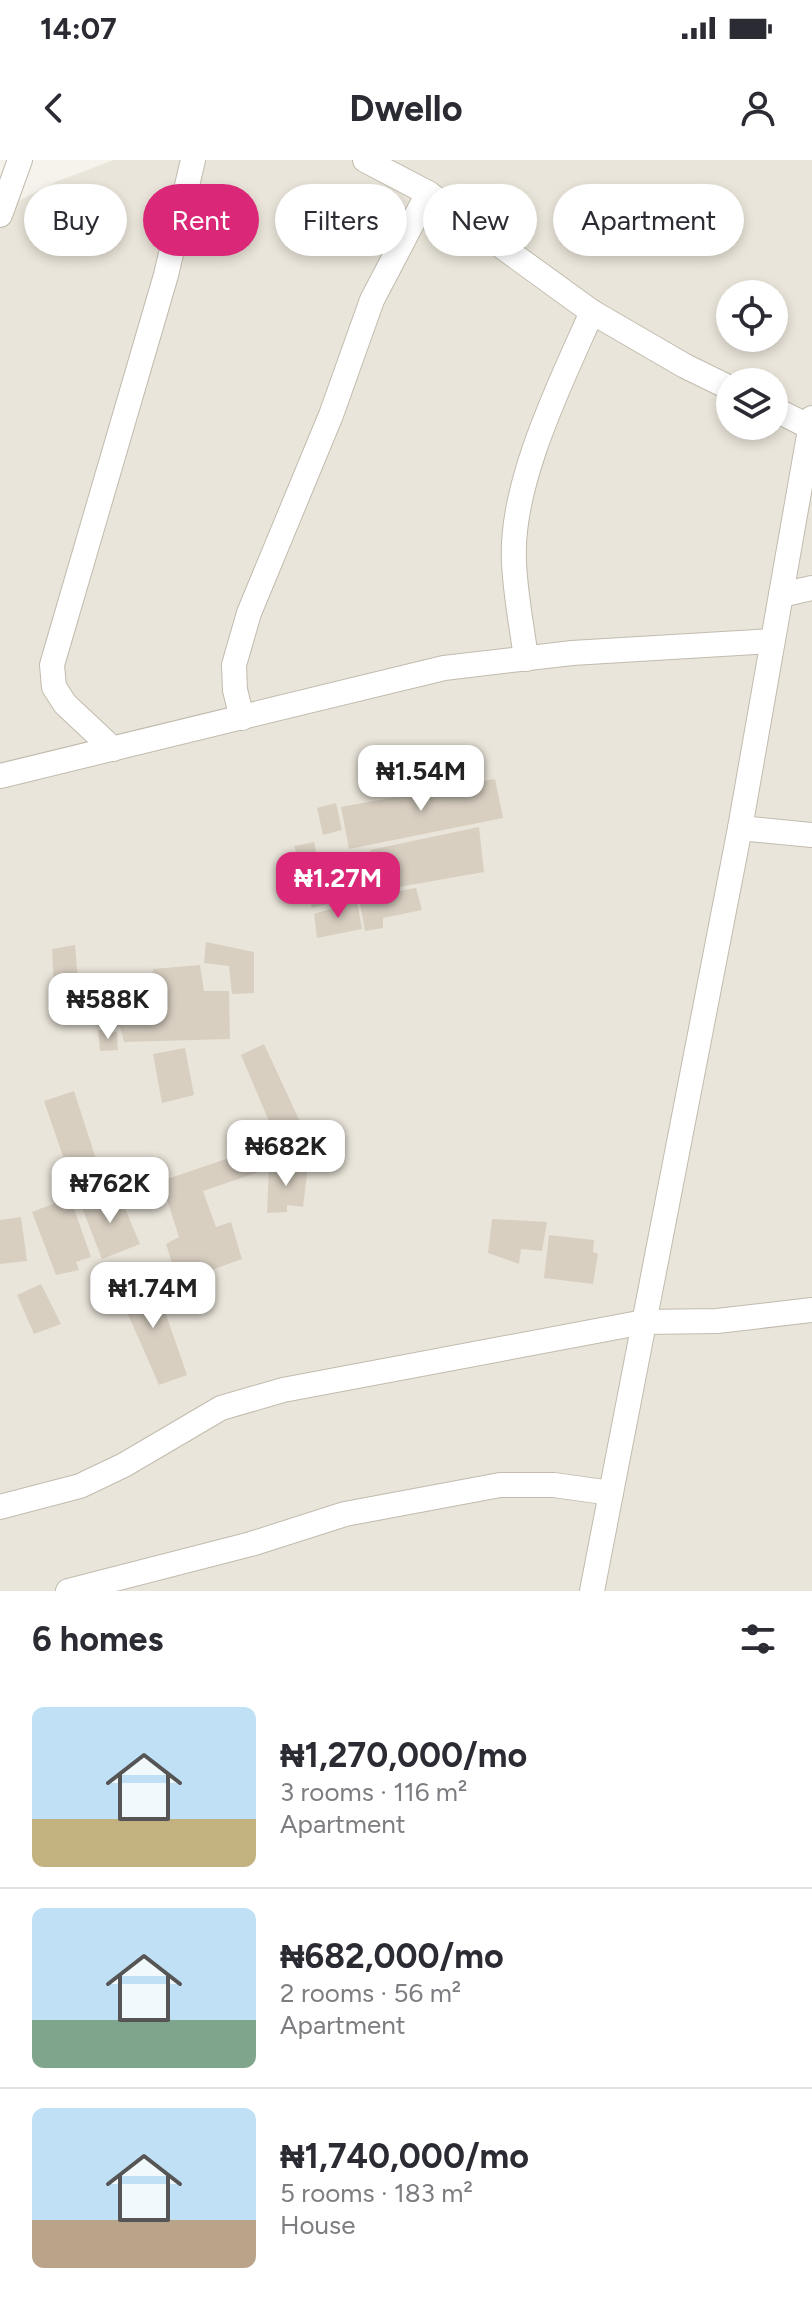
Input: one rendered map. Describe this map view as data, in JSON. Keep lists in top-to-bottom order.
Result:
{
  "page": {
    "status": "14:07",
    "header": "Dwello",
    "chip": [
      "Buy",
      "Rent",
      "Filters",
      "New",
      "Apartment"
    ],
    "price": [
      "₦1.54M",
      "₦1.27M",
      "₦588K",
      "₦682K",
      "₦762K",
      "₦1.74M"
    ],
    "heading": "6 homes",
    "list": [
      {
        "name": "₦1,270,000/mo",
        "note": "3 rooms · 116 m² · Apartment"
      },
      {
        "name": "₦682,000/mo",
        "note": "2 rooms · 56 m² · Apartment"
      },
      {
        "name": "₦1,740,000/mo",
        "note": "5 rooms · 183 m² · House"
      }
    ]
  }
}
